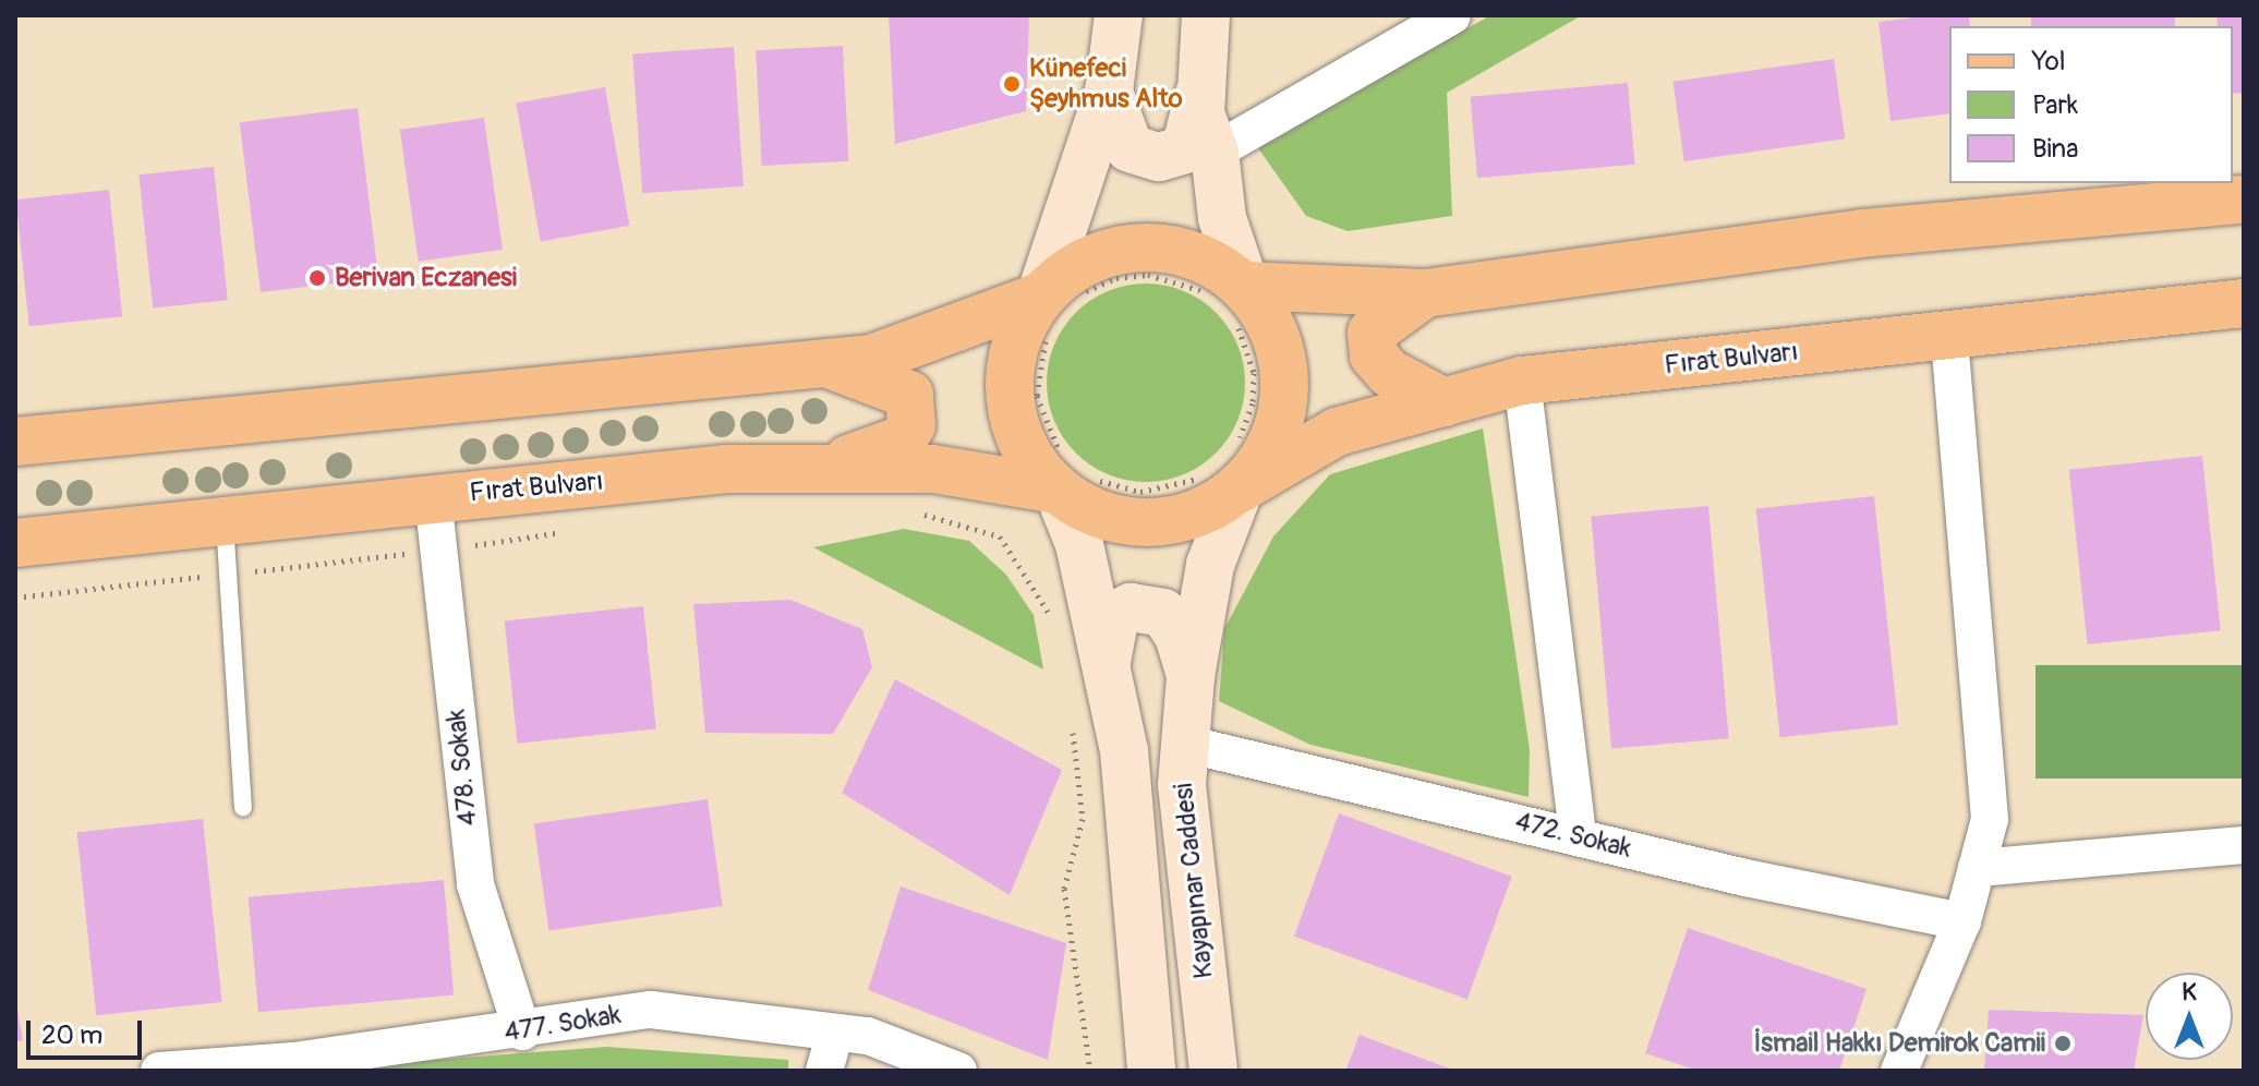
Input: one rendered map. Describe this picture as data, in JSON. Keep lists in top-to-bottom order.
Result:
{
  "streets": {
    "main road": ["Fırat Bulvarı", "Kayapınar Caddesi"],
    "street": ["478. Sokak", "472. Sokak", "477. Sokak"]
  },
  "crossings": [
    ["Fırat Bulvarı", "478. Sokak"],
    ["Fırat Bulvarı", "Kayapınar Caddesi"],
    ["478. Sokak", "477. Sokak"],
    ["472. Sokak", "Kayapınar Caddesi"]
  ],
  "places": ["Künefeci Şeyhmus Alto", "Berivan Eczanesi", "İsmail Hakkı Demirok Camii"],
  "legend": ["Yol", "Park", "Bina"],
  "scale_bar": "20 m",
  "north": "top"
}
